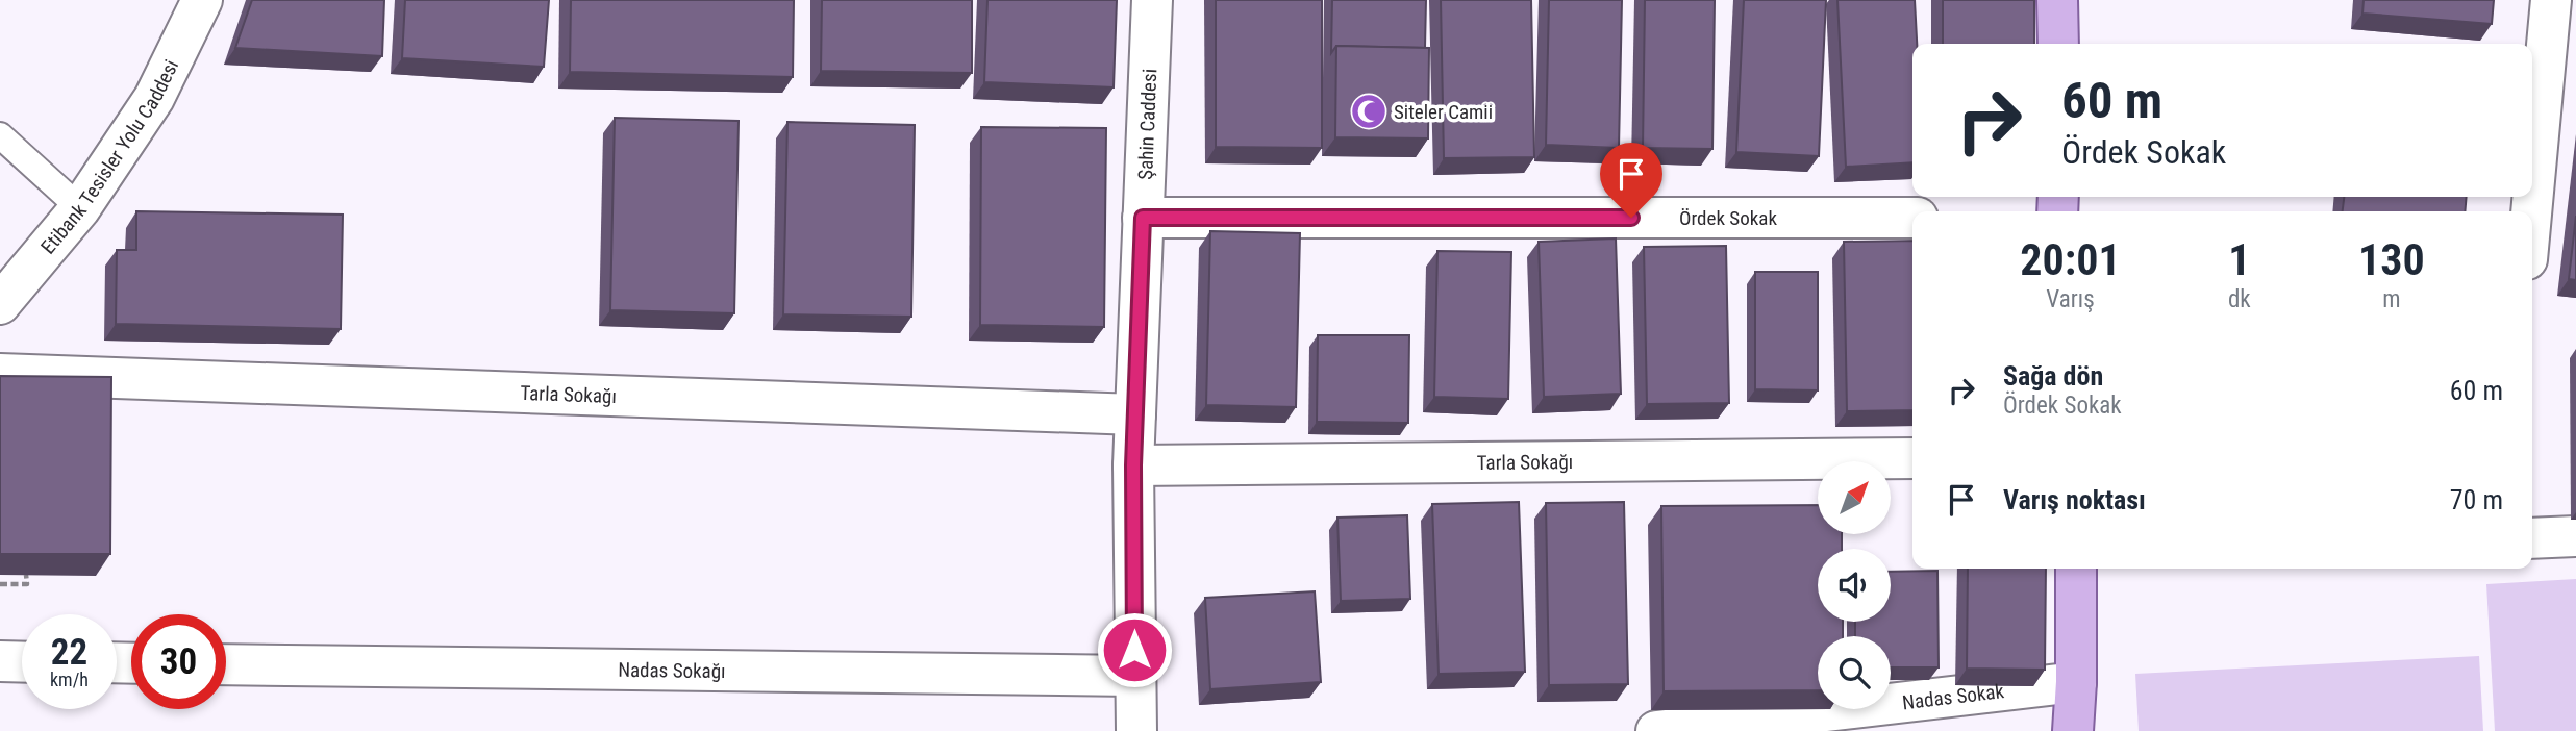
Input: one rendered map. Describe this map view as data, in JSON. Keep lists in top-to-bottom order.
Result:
{
  "streets": {
    "street": [
      "Şahin Caddesi",
      "Etibank Tesisler Yolu Caddesi",
      "Ördek Sokak",
      "Tarla Sokağı",
      "Nadas Sokağı",
      "Nadas Sokak"
    ]
  },
  "crossings": [
    ["Şahin Caddesi", "Ördek Sokak"],
    ["Şahin Caddesi", "Tarla Sokağı"],
    ["Şahin Caddesi", "Nadas Sokağı"]
  ],
  "places": {
    "mosque": ["Siteler Camii"]
  },
  "north": "top right",
  "page": {
    "turn": ["60 m", "Ördek Sokak"],
    "eta": [
      "20:01",
      "Varış",
      "1",
      "dk",
      "130",
      "m"
    ],
    "list": [
      {
        "name": "Sağa dön",
        "note": "Ördek Sokak",
        "value": "60 m"
      },
      {
        "name": "Varış noktası",
        "value": "70 m"
      }
    ],
    "speed": "22 km/h",
    "limit": "30"
  }
}
